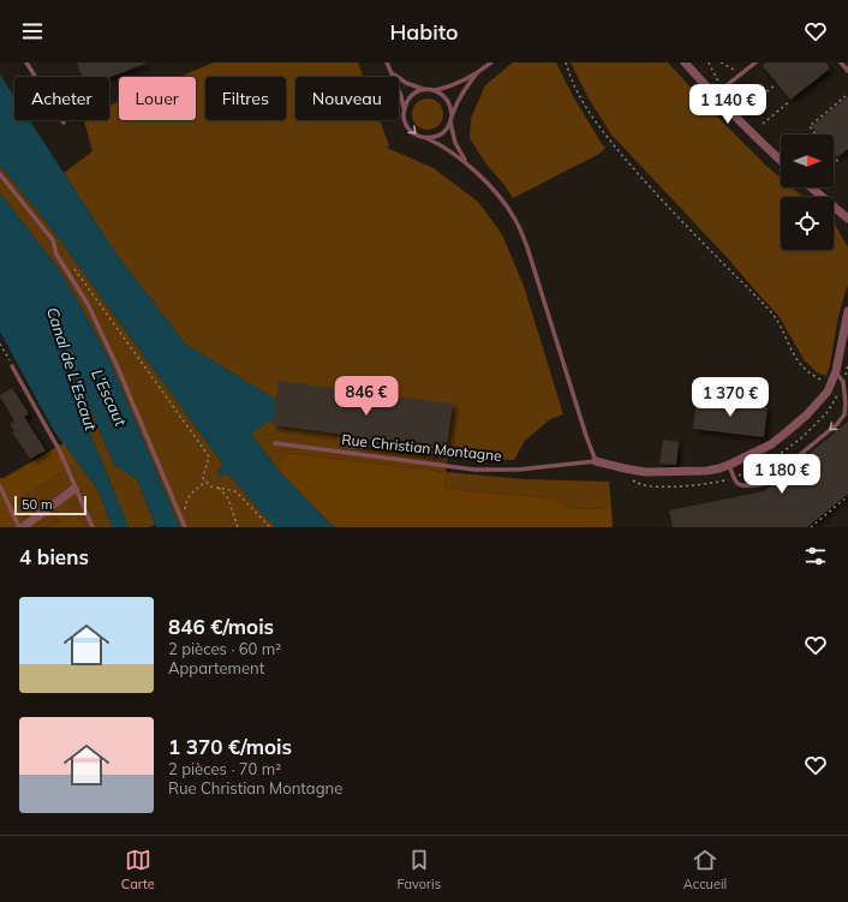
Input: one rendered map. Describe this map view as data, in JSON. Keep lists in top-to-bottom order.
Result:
{
  "streets": {
    "street": ["Rue Christian Montagne"]
  },
  "water": ["Canal de L'Escaut", "L'Escaut"],
  "scale_bar": "50 m",
  "north": "right",
  "page": {
    "header": "Habito",
    "chip": [
      "Acheter",
      "Louer",
      "Filtres",
      "Nouveau"
    ],
    "price": [
      "1 140 €",
      "846 €",
      "1 370 €",
      "1 180 €"
    ],
    "scale": "50 m",
    "heading": "4 biens",
    "list": [
      {
        "name": "846 €/mois",
        "note": "2 pièces · 60 m² · Appartement"
      },
      {
        "name": "1 370 €/mois",
        "note": "2 pièces · 70 m² · Rue Christian Montagne"
      }
    ],
    "tabs": ["Carte", "Favoris", "Accueil"]
  }
}
